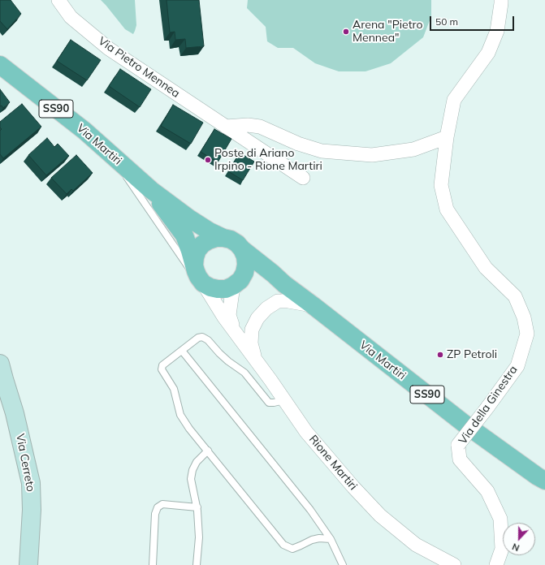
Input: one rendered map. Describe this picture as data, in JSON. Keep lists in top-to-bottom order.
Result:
{
  "streets": {
    "main road": ["SS90", "Via Martiri"],
    "street": [
      "Via Pietro Mennea",
      "Via della Ginestra",
      "Via Cerreto",
      "Rione Martiri"
    ]
  },
  "crossings": [
    ["Via Martiri", "Rione Martiri"]
  ],
  "places": ["Arena \"Pietro Mennea\"", "Poste di Ariano Irpino - Rione Martiri", "ZP Petroli"],
  "scale_bar": "50 m",
  "north": "bottom"
}
